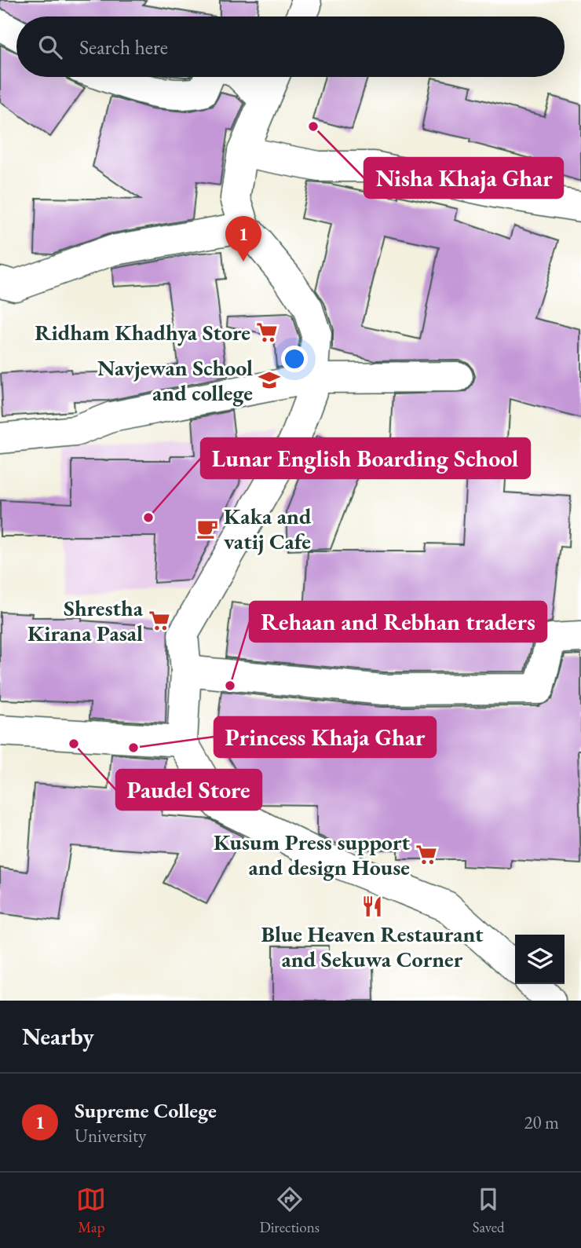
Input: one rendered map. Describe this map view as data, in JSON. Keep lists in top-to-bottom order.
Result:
{
  "places": {
    "other": [
      "Nisha Khaja Ghar",
      "Lunar English Boarding School",
      "Rehaan and Rebhan traders",
      "Paudel Store",
      "Princess Khaja Ghar"
    ],
    "supermarket": ["Ridham Khadhya Store", "Shrestha Kirana Pasal", "Kusum Press support and design House"],
    "school or university": ["Navjewan School and college"],
    "cafe": ["Kaka and vatij Cafe"],
    "restaurant": ["Blue Heaven Restaurant and Sekuwa Corner"]
  },
  "page": {
    "search": "Search here",
    "pins": "1",
    "heading": "Nearby",
    "list": [
      {
        "mark": "1",
        "name": "Supreme College",
        "note": "University",
        "value": "20 m"
      }
    ],
    "nav": ["Map", "Directions", "Saved"]
  }
}
